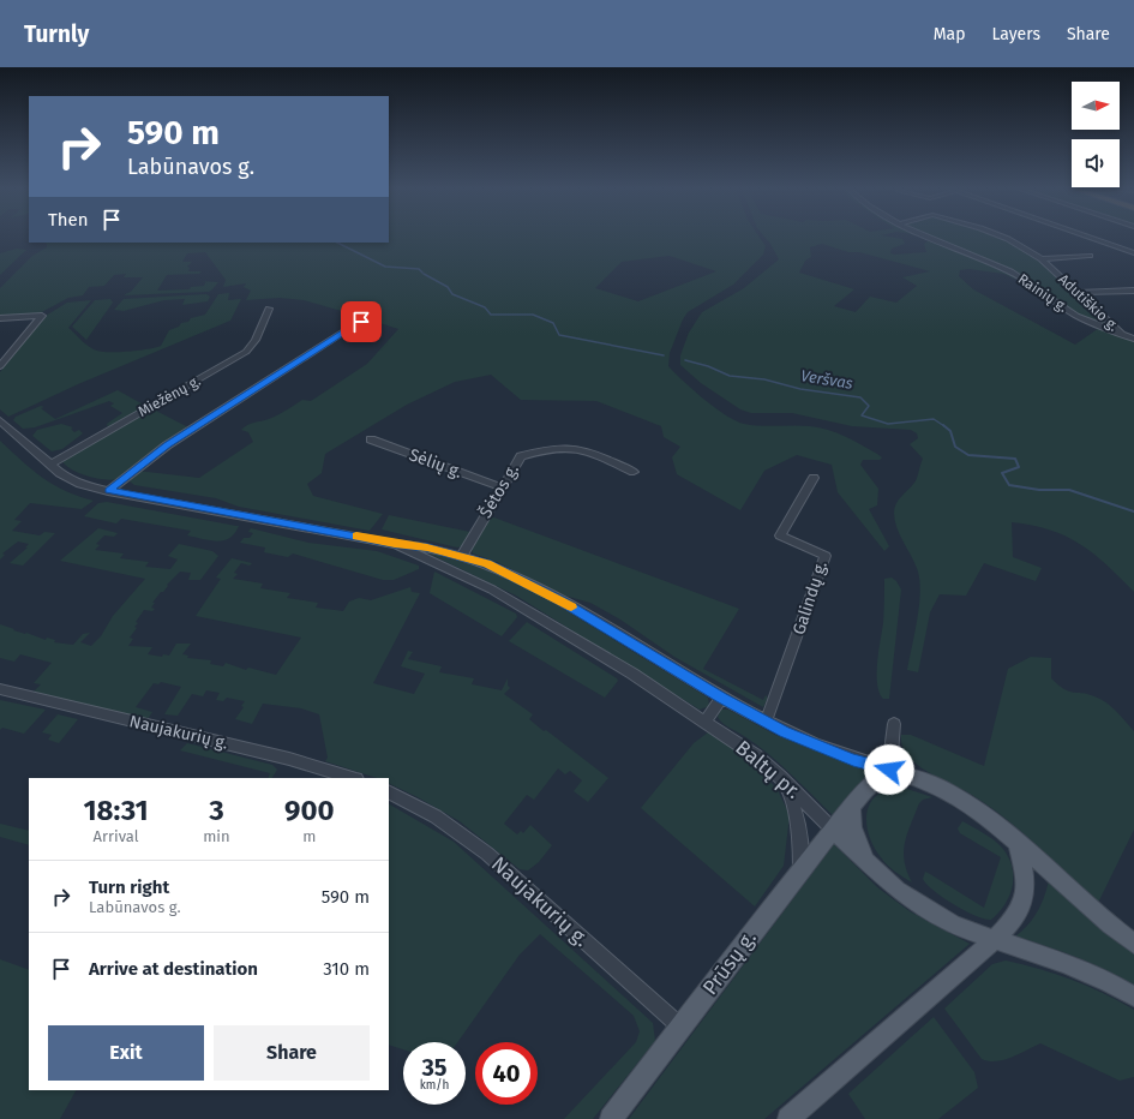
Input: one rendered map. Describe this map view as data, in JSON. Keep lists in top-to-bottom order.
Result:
{
  "streets": {
    "main road": ["Baltų pr.", "Prūsų g."],
    "street": [
      "Rainių g.",
      "Adutiškio g.",
      "Miežėnų g.",
      "Sėlių g.",
      "Šėtos g.",
      "Galindų g.",
      "Naujakurių g."
    ]
  },
  "crossings": [
    ["Rainių g.", "Adutiškio g."],
    ["Miežėnų g.", "Baltų pr."],
    ["Sėlių g.", "Šėtos g."],
    ["Šėtos g.", "Baltų pr."],
    ["Galindų g.", "Baltų pr."],
    ["Naujakurių g.", "Prūsų g."],
    ["Baltų pr.", "Prūsų g."]
  ],
  "water": ["Veršvas"],
  "north": "right",
  "page": {
    "header": "Turnly",
    "nav": ["Map", "Layers", "Share"],
    "turn": ["590 m", "Labūnavos g."],
    "then": "Then",
    "eta": [
      "18:31",
      "Arrival",
      "3",
      "min",
      "900",
      "m"
    ],
    "list": [
      {
        "name": "Turn right",
        "note": "Labūnavos g.",
        "value": "590 m"
      },
      {
        "name": "Arrive at destination",
        "value": "310 m"
      }
    ],
    "buttons": ["Exit", "Share"],
    "speed": "35 km/h",
    "limit": "40"
  }
}
